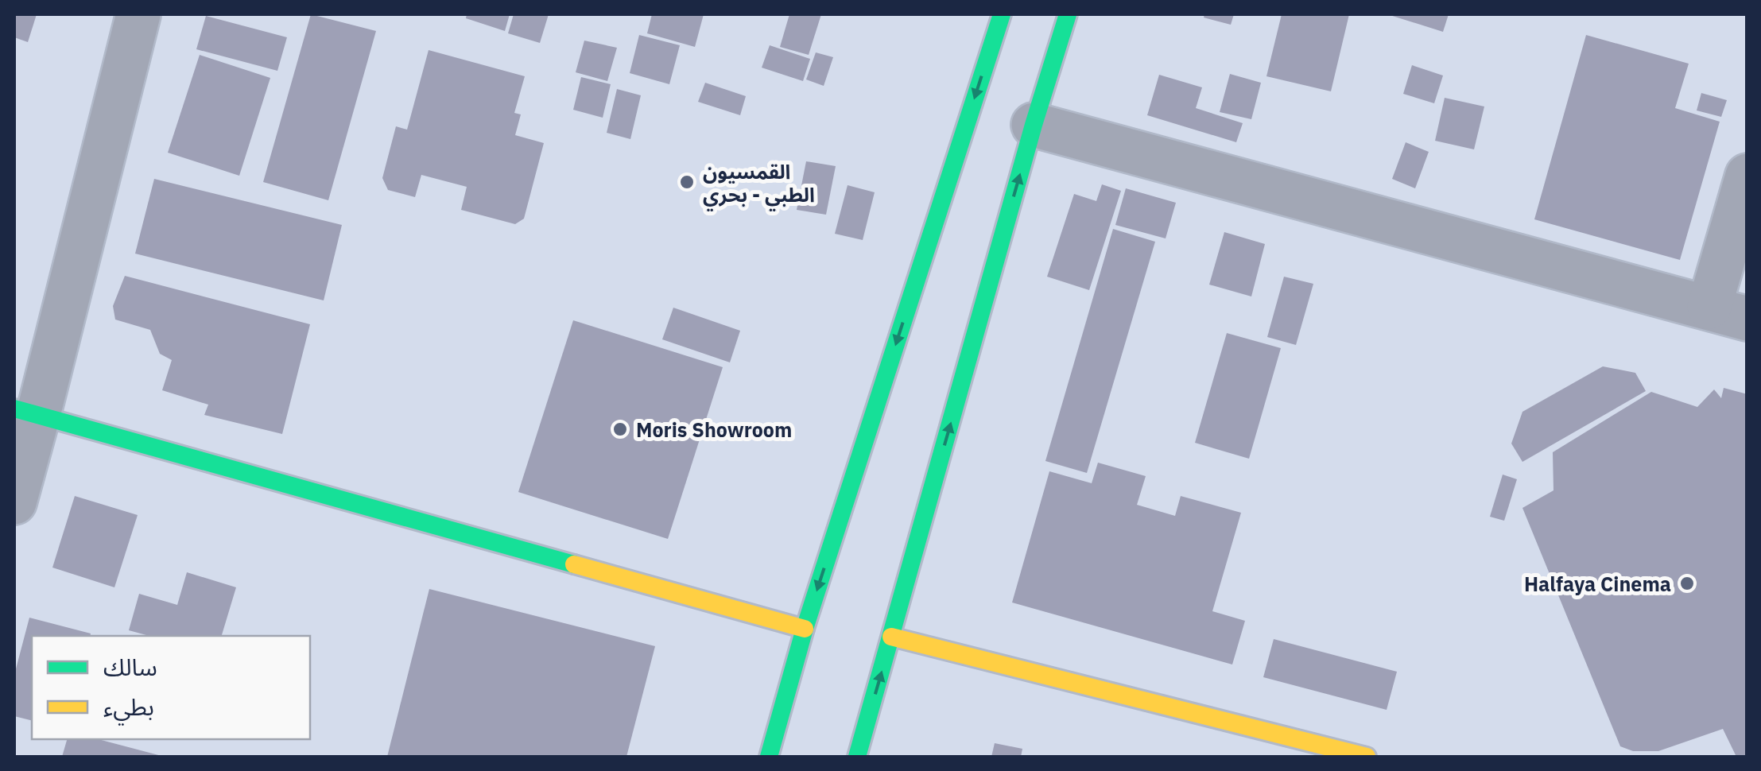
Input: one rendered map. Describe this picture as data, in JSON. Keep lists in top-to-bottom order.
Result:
{
  "places": ["القمسيون الطبي - بحري", "Moris Showroom", "Halfaya Cinema"],
  "legend": ["سالك", "بطيء"]
}
